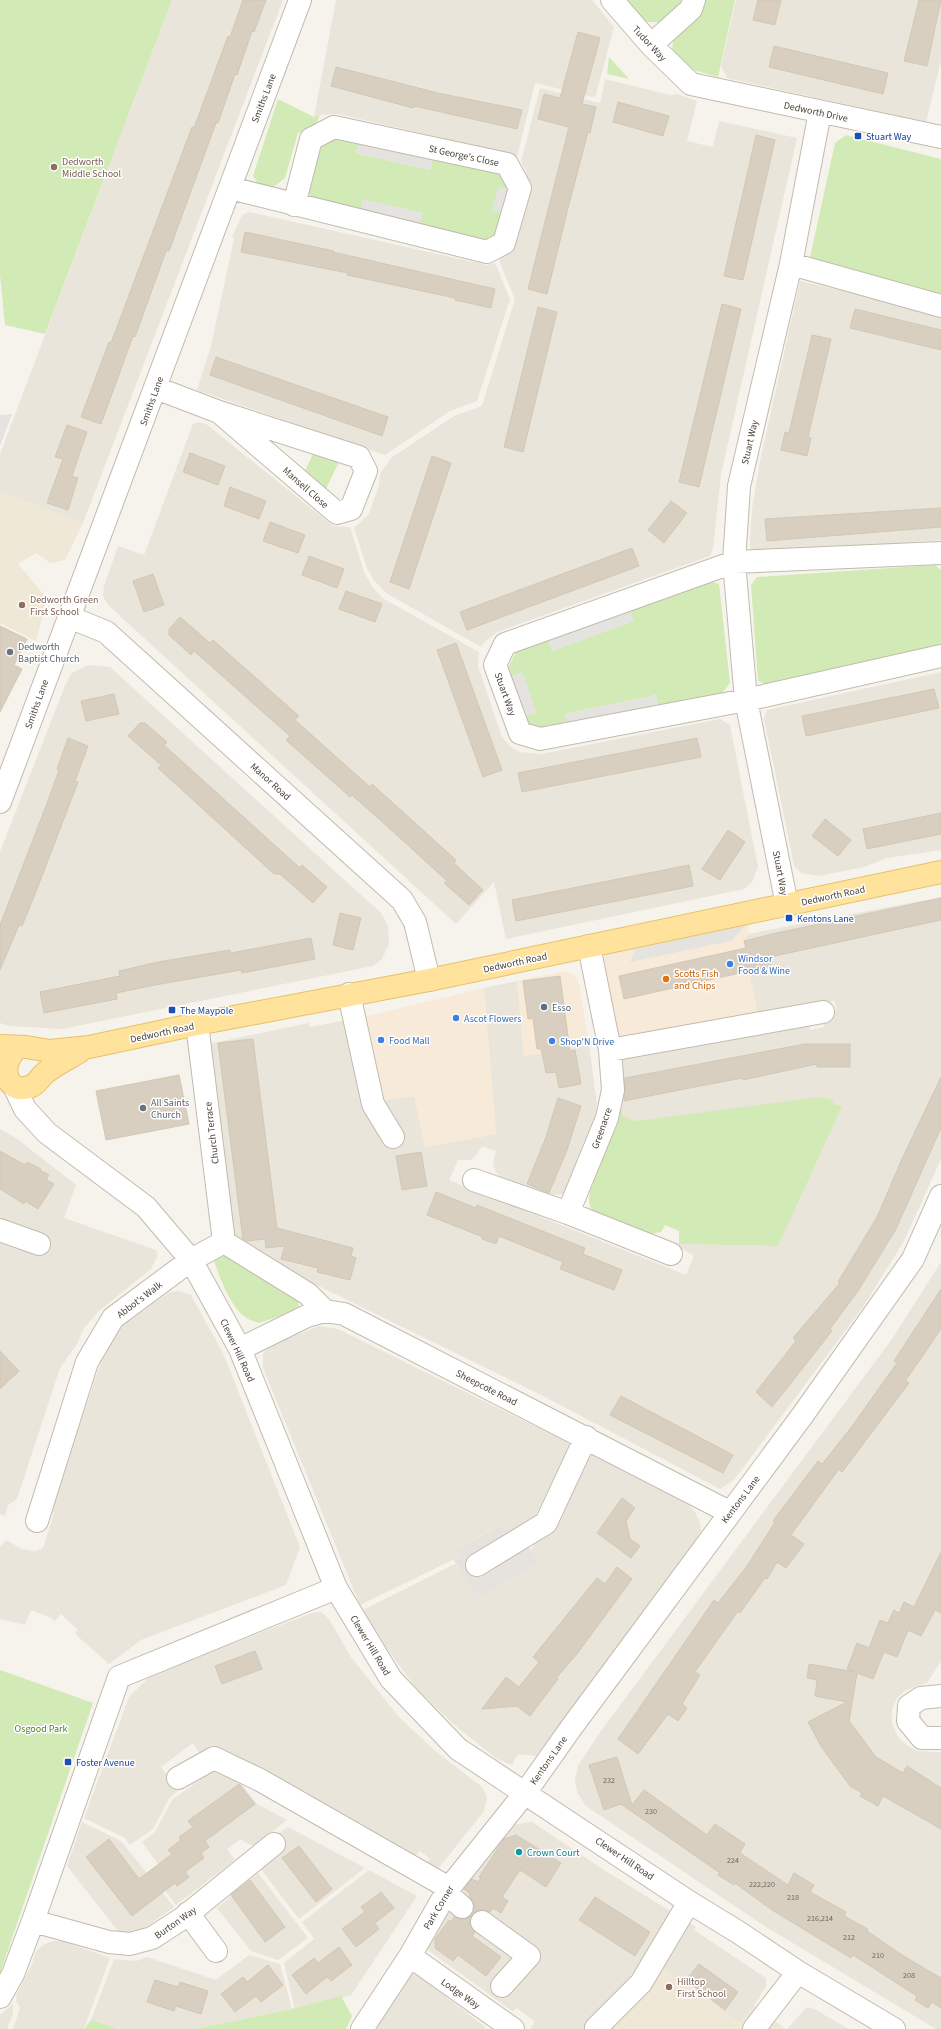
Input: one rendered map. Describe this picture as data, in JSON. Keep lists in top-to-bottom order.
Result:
{
  "streets": {
    "main road": ["Dedworth Road"],
    "street": [
      "Tudor Way",
      "Smiths Lane",
      "Dedworth Drive",
      "St George's Close",
      "Stuart Way",
      "Mansell Close",
      "Manor Road",
      "Greenacre",
      "Church Terrace",
      "Abbot's Walk",
      "Clewer Hill Road",
      "Sheepcote Road",
      "Kentons Lane",
      "Park Corner",
      "Burton Way",
      "Lodge Way"
    ]
  },
  "crossings": [
    ["Tudor Way", "Dedworth Drive"],
    ["Smiths Lane", "St George's Close"],
    ["Smiths Lane", "Mansell Close"],
    ["Smiths Lane", "Manor Road"],
    ["Dedworth Drive", "Stuart Way"],
    ["Stuart Way", "Dedworth Road"],
    ["Manor Road", "Dedworth Road"],
    ["Dedworth Road", "Greenacre"],
    ["Dedworth Road", "Church Terrace"],
    ["Dedworth Road", "Clewer Hill Road"],
    ["Church Terrace", "Abbot's Walk"],
    ["Abbot's Walk", "Clewer Hill Road"],
    ["Clewer Hill Road", "Sheepcote Road"],
    ["Clewer Hill Road", "Kentons Lane"],
    ["Clewer Hill Road", "Park Corner"],
    ["Sheepcote Road", "Kentons Lane"],
    ["Kentons Lane", "Park Corner"],
    ["Park Corner", "Lodge Way"]
  ],
  "parks": ["Osgood Park"],
  "places": {
    "transit": [
      "Stuart Way",
      "Kentons Lane",
      "The Maypole",
      "Foster Avenue"
    ],
    "other": [
      "Dedworth Middle School",
      "Dedworth Green First School",
      "Dedworth Baptist Church",
      "Windsor Food & Wine",
      "Scotts Fish and Chips",
      "Esso",
      "Ascot Flowers",
      "Food Mall",
      "Shop'N Drive",
      "All Saints Church",
      "Crown Court",
      "Hilltop First School"
    ]
  },
  "house_numbers": [
    "232",
    "230",
    "224",
    "222,220",
    "218",
    "216,214",
    "212",
    "210",
    "208"
  ]
}
